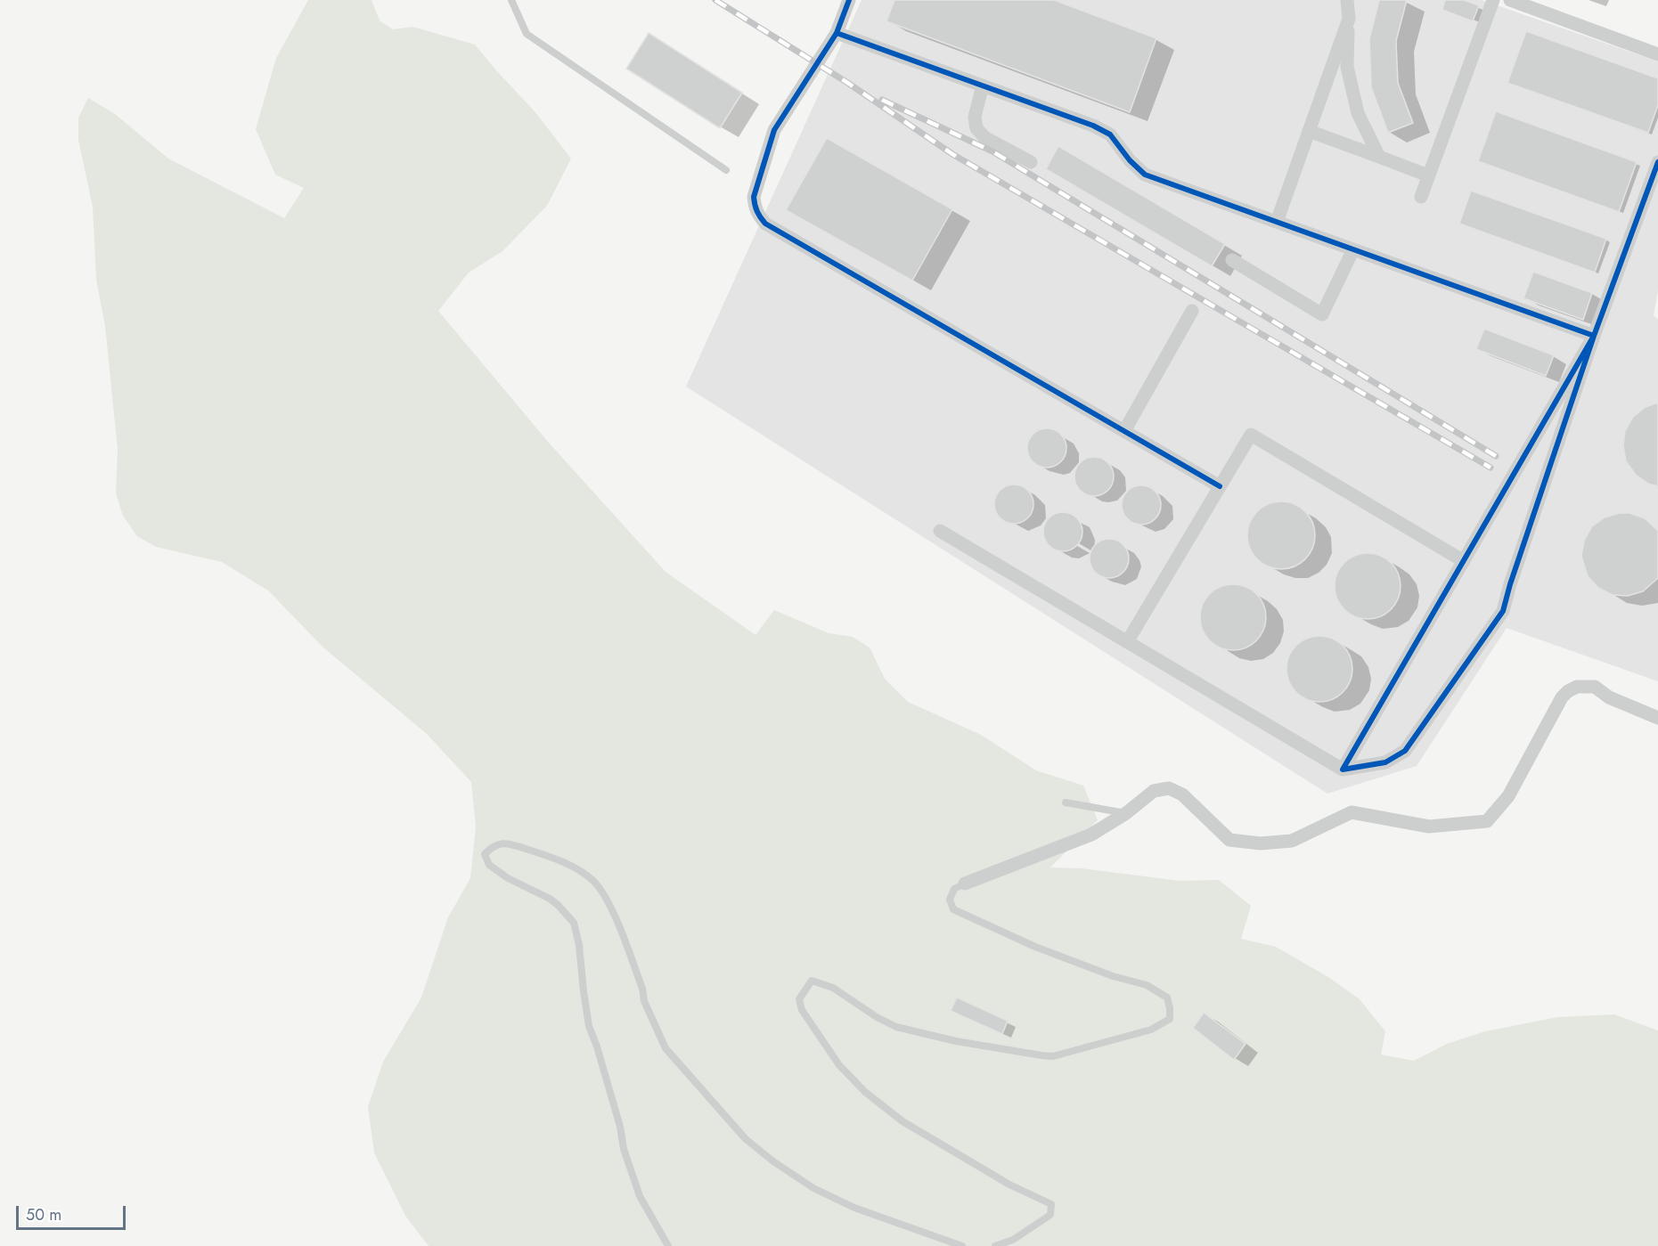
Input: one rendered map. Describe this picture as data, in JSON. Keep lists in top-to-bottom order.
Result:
{
  "scale_bar": "50 m"
}
